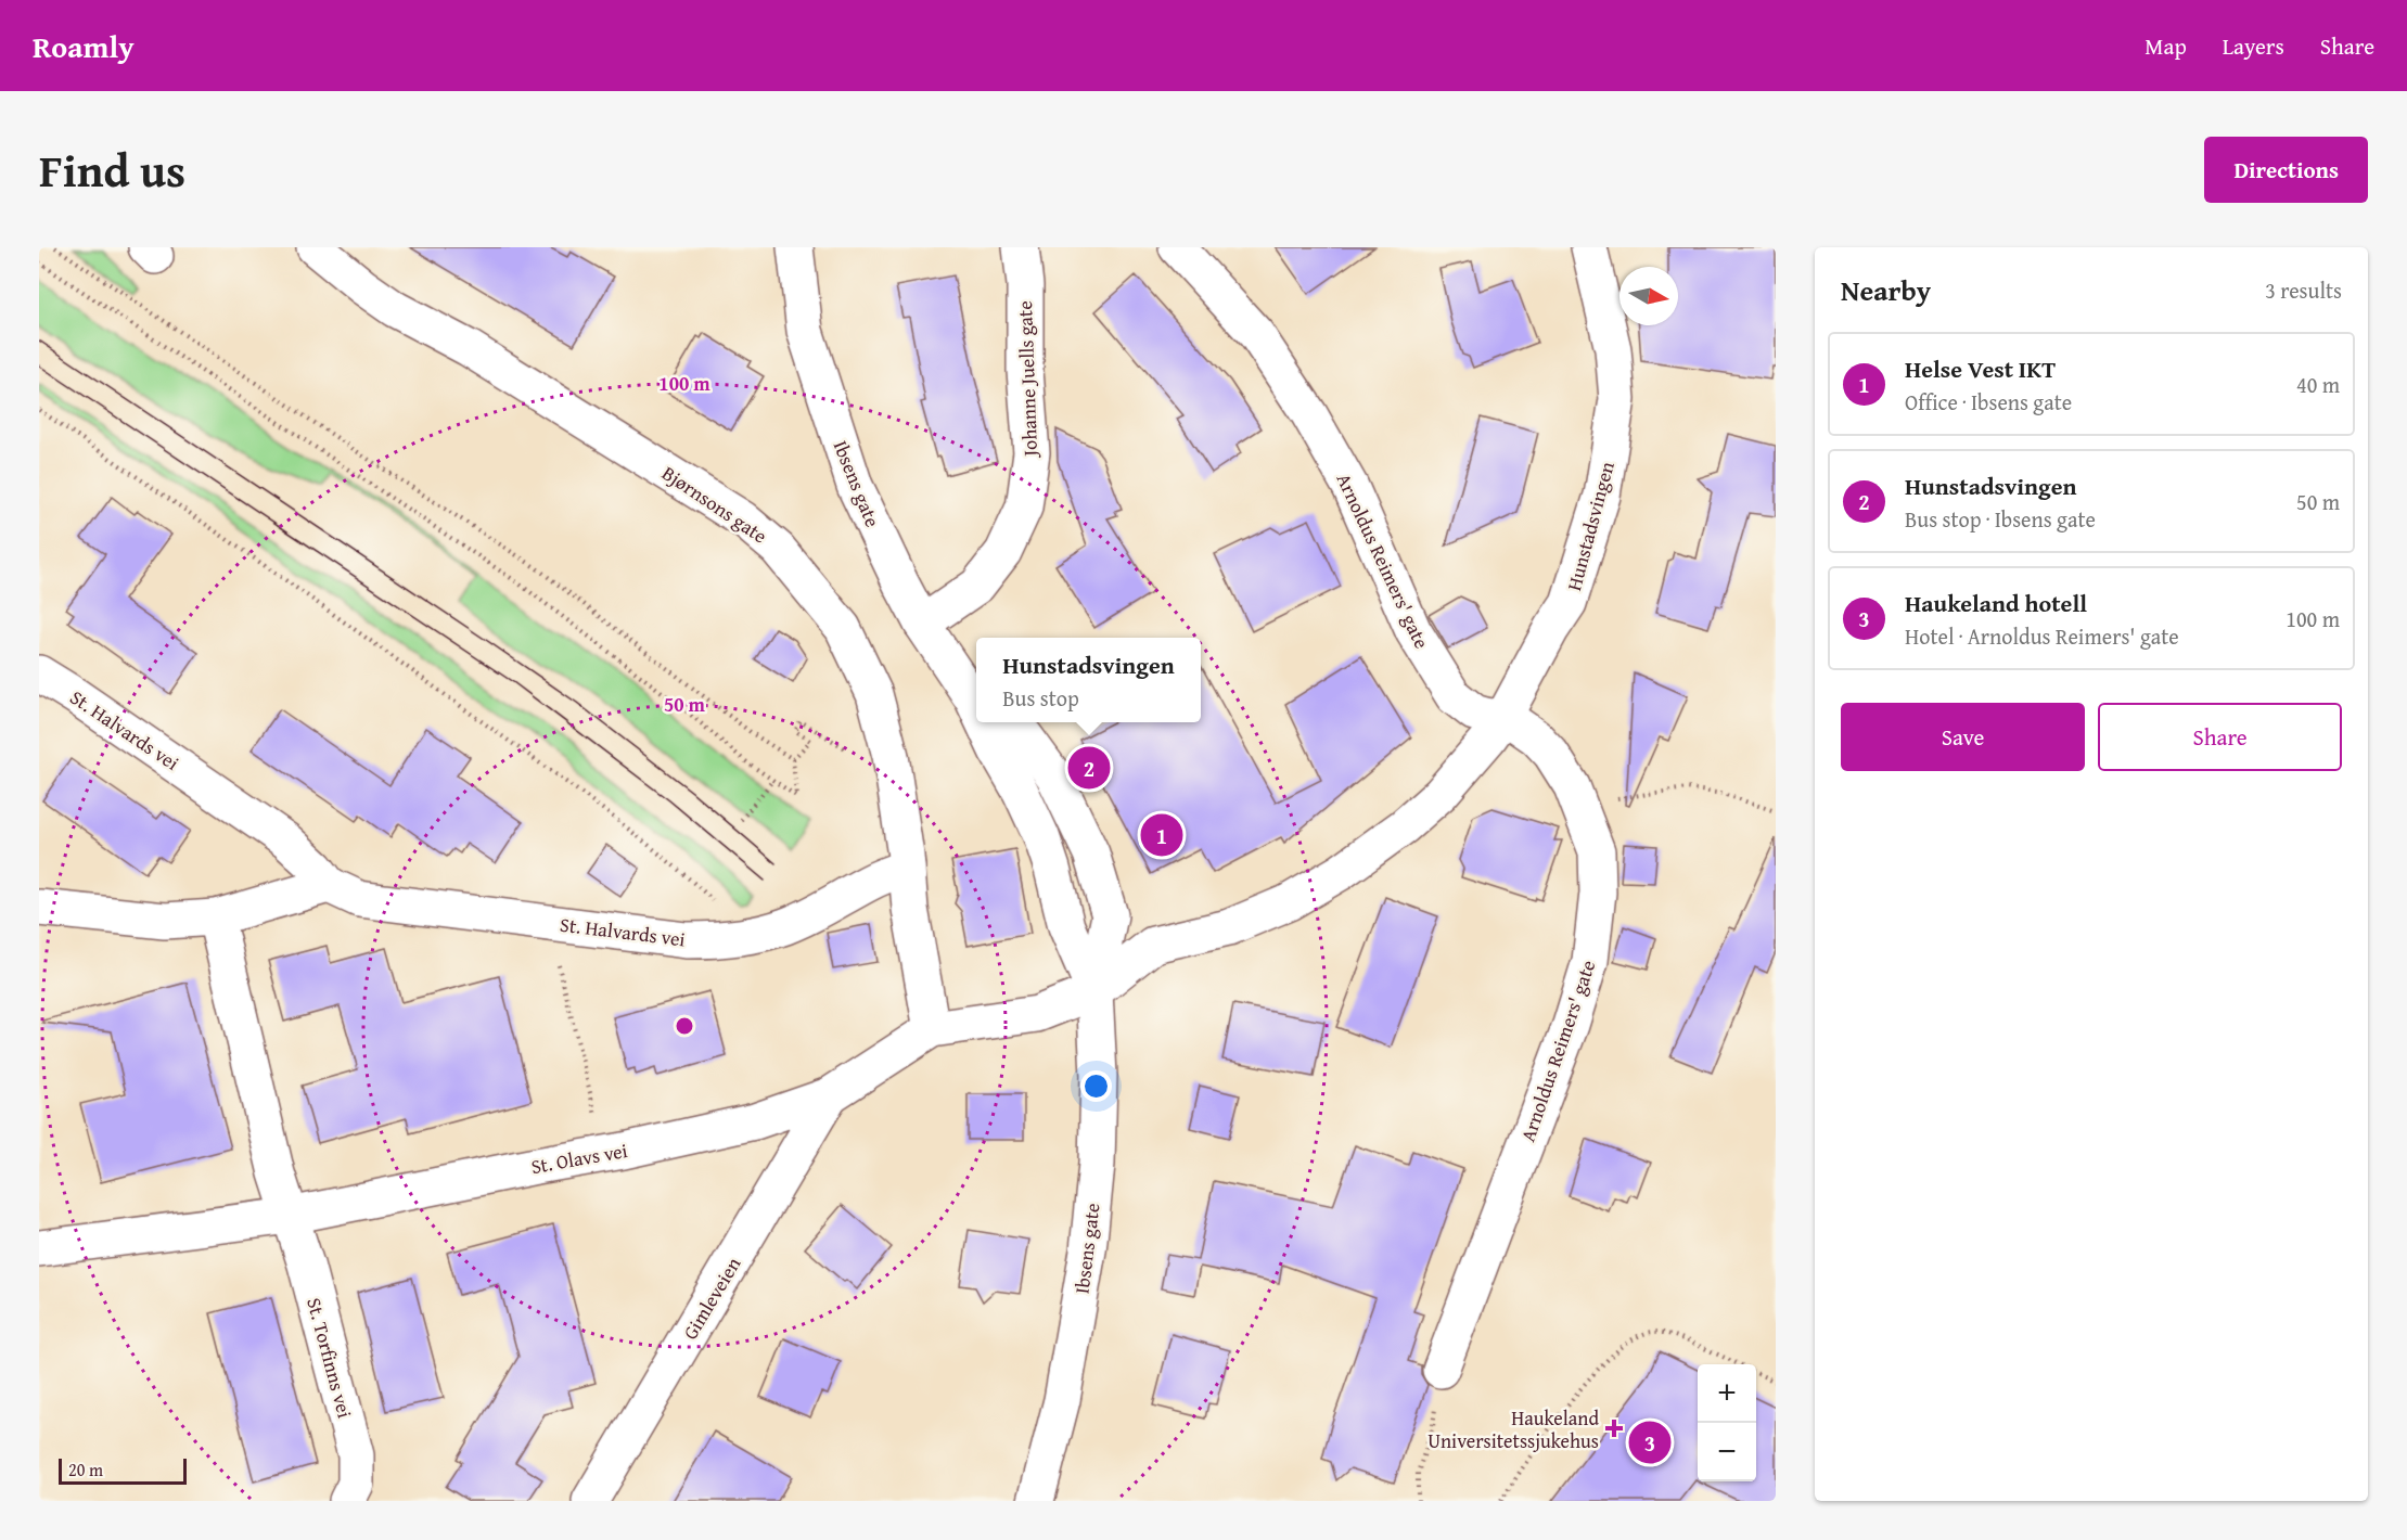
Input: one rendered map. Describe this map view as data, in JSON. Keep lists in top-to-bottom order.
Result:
{
  "streets": {
    "street": [
      "Johanne Juells gate",
      "Ibsens gate",
      "Bjørnsons gate",
      "Hunstadsvingen",
      "Arnoldus Reimers' gate",
      "St. Halvards vei",
      "St. Olavs vei",
      "Gimleveien",
      "St. Torfinns vei"
    ]
  },
  "crossings": [
    ["Johanne Juells gate", "Ibsens gate"],
    ["Ibsens gate", "Hunstadsvingen"],
    ["Ibsens gate", "St. Olavs vei"],
    ["Bjørnsons gate", "St. Halvards vei"],
    ["Bjørnsons gate", "St. Olavs vei"],
    ["Hunstadsvingen", "Arnoldus Reimers' gate"],
    ["Hunstadsvingen", "St. Olavs vei"],
    ["St. Olavs vei", "Gimleveien"],
    ["St. Olavs vei", "St. Torfinns vei"]
  ],
  "places": {
    "health": ["Haukeland Universitetssjukehus"]
  },
  "scale_bar": "20 m",
  "north": "right",
  "page": {
    "header": "Roamly",
    "nav": ["Map", "Layers", "Share"],
    "title": "Find us",
    "buttons": [
      "Directions",
      ["Save", "Share"]
    ],
    "heading": ["Nearby", "3 results"],
    "list": [
      {
        "mark": "1",
        "name": "Helse Vest IKT",
        "note": "Office · Ibsens gate",
        "value": "40 m"
      },
      {
        "mark": "2",
        "name": "Hunstadsvingen",
        "note": "Bus stop · Ibsens gate",
        "value": "50 m"
      },
      {
        "mark": "3",
        "name": "Haukeland hotell",
        "note": "Hotel · Arnoldus Reimers' gate",
        "value": "100 m"
      }
    ],
    "popup": ["Hunstadsvingen", "Bus stop"],
    "pins": ["2", "1", "3"],
    "map_buttons": ["+", "−"],
    "scale": "20 m"
  },
  "rings": ["100 m", "50 m"]
}
